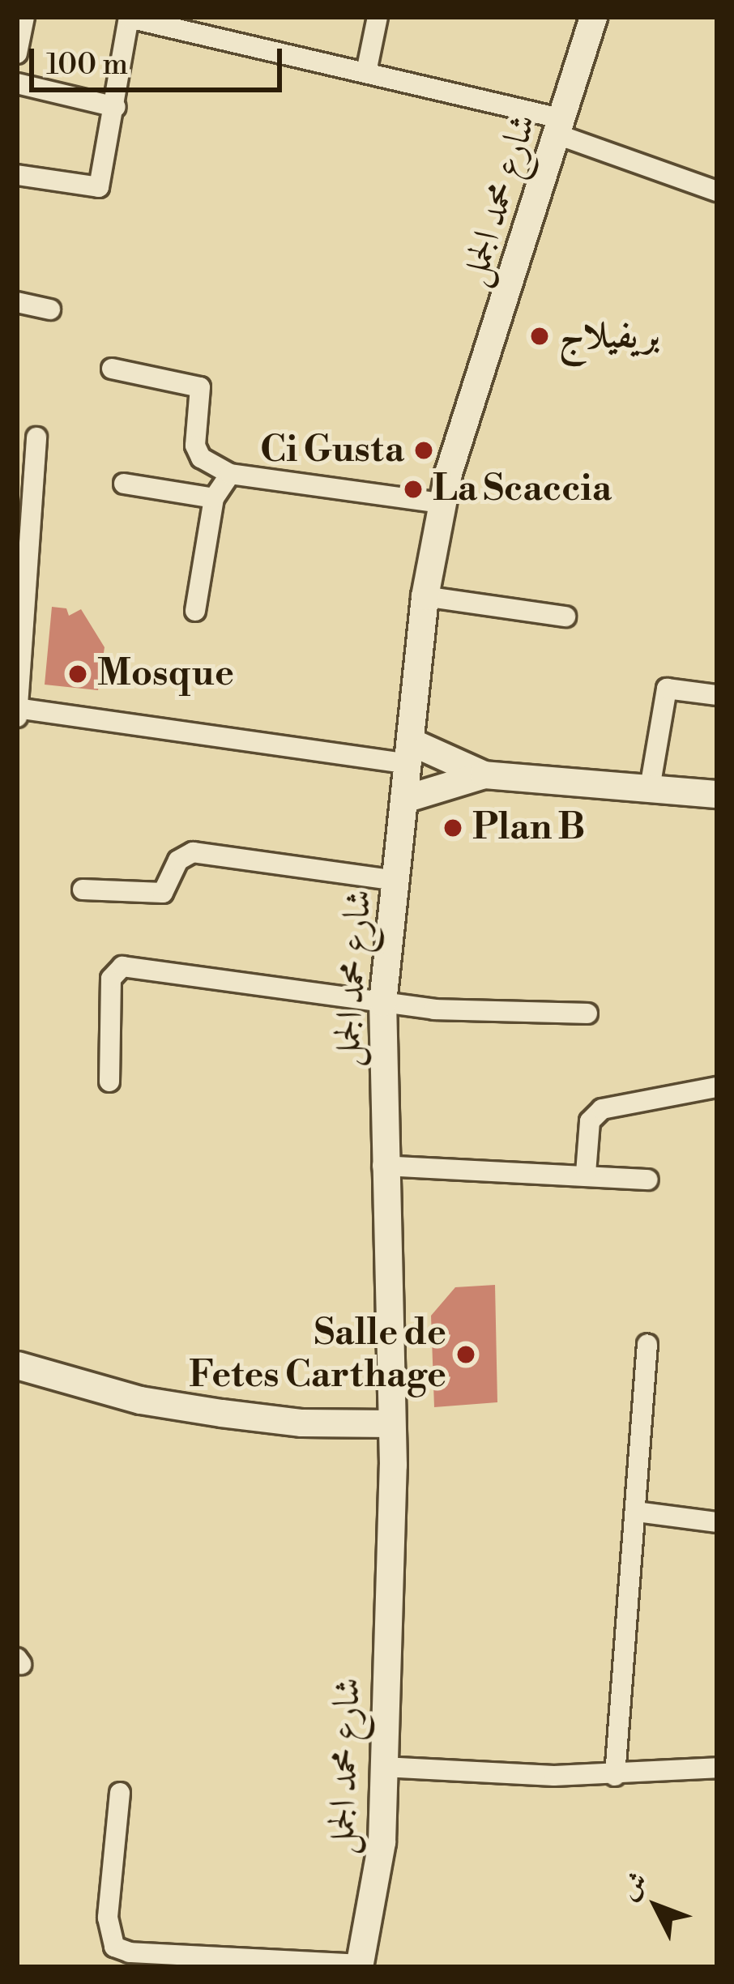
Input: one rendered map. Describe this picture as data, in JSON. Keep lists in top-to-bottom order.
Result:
{
  "streets": {
    "street": ["شارع محمد الجمل"]
  },
  "places": [
    "بريفيلاج",
    "Ci Gusta",
    "La Scaccia",
    "Mosque",
    "Plan B",
    "Salle de Fetes Carthage"
  ],
  "scale_bar": "100 m",
  "north": "top left"
}
